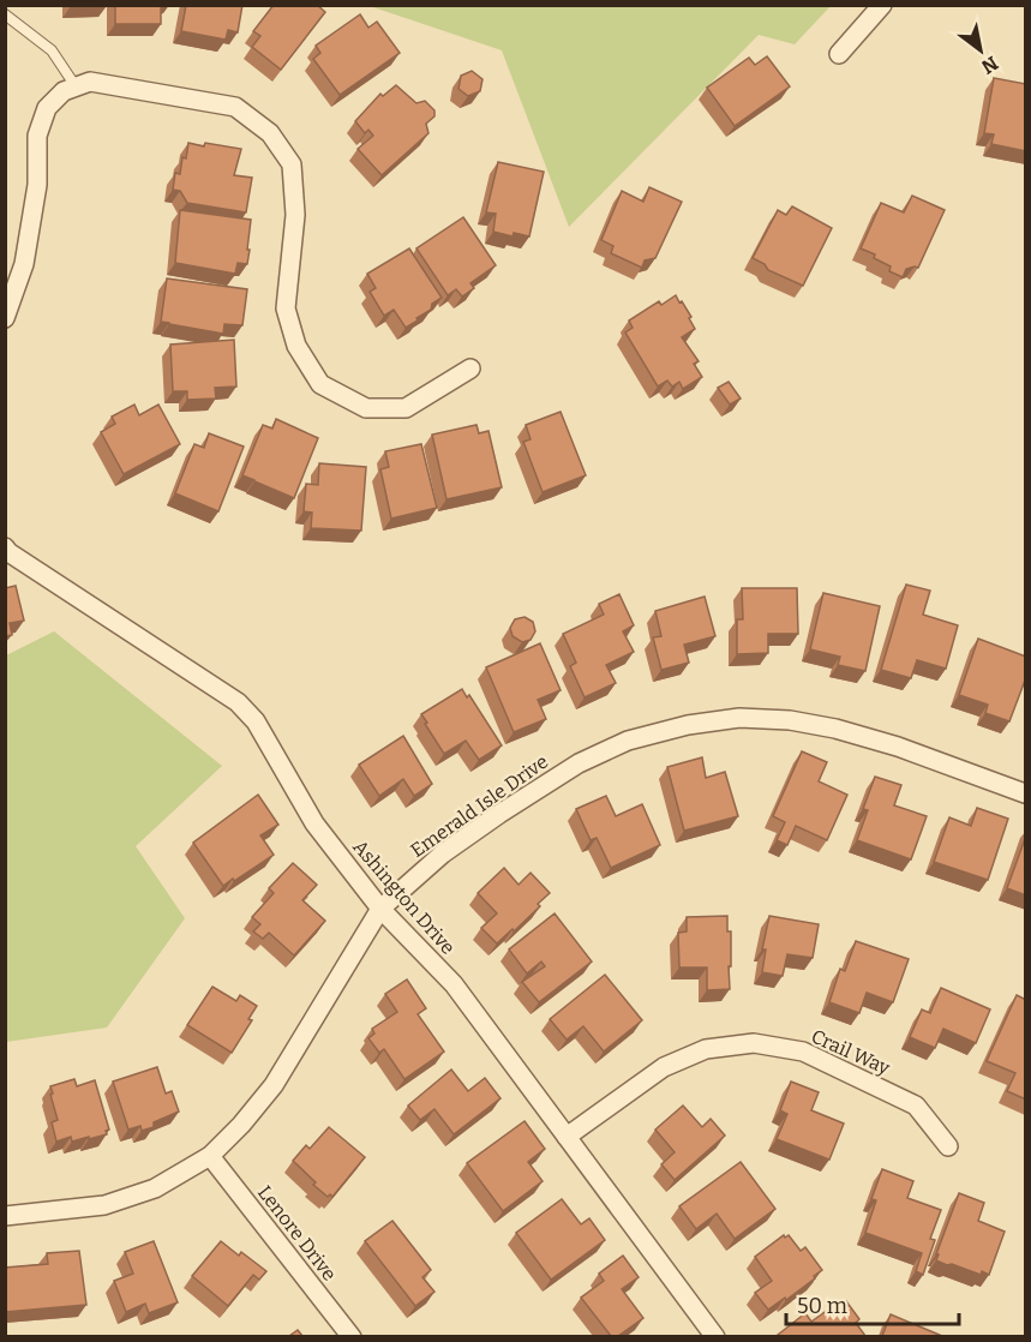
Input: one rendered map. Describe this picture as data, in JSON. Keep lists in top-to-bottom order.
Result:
{
  "streets": {
    "street": [
      "Emerald Isle Drive",
      "Ashington Drive",
      "Crail Way",
      "Lenore Drive"
    ]
  },
  "crossings": [
    ["Emerald Isle Drive", "Ashington Drive"],
    ["Emerald Isle Drive", "Lenore Drive"],
    ["Ashington Drive", "Crail Way"]
  ],
  "scale_bar": "50 m",
  "north": "bottom right"
}
